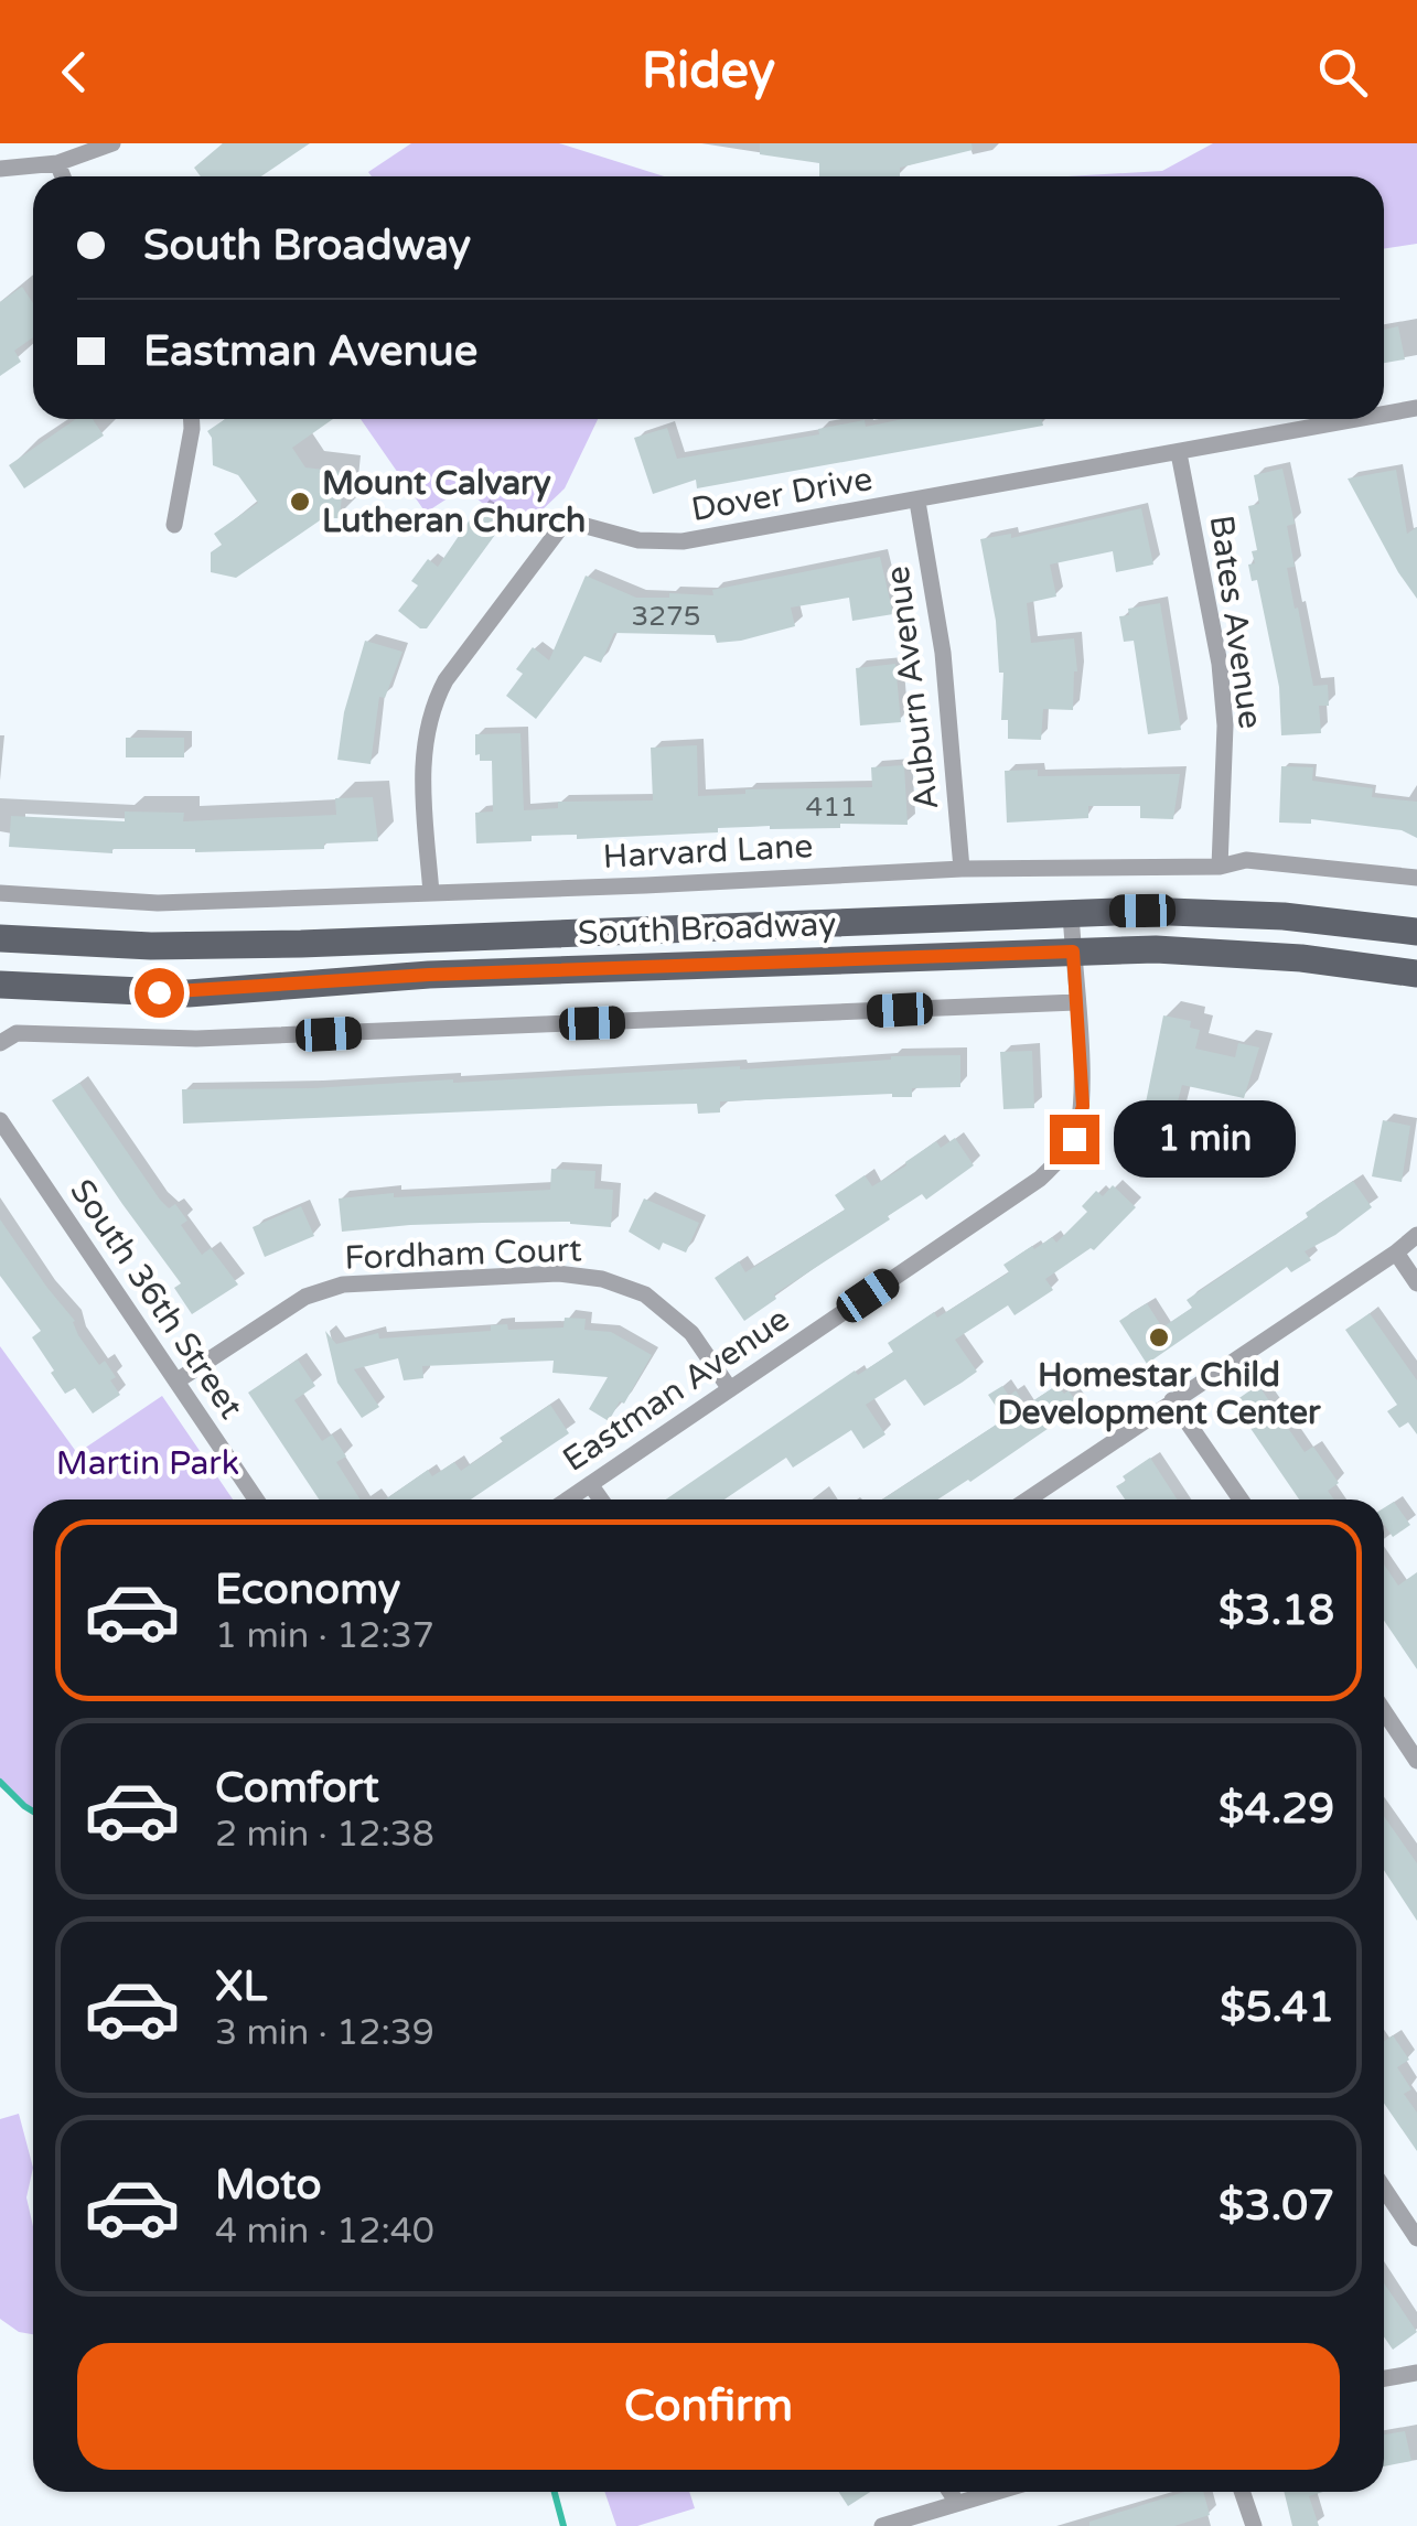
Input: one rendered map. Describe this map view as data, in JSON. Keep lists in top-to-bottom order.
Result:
{
  "streets": {
    "main road": ["South Broadway"],
    "street": [
      "Dover Drive",
      "Bates Avenue",
      "Auburn Avenue",
      "Harvard Lane",
      "Fordham Court",
      "South 36th Street",
      "Eastman Avenue"
    ]
  },
  "crossings": [
    ["Dover Drive", "Bates Avenue"],
    ["Dover Drive", "Auburn Avenue"],
    ["Dover Drive", "Harvard Lane"],
    ["Bates Avenue", "Harvard Lane"],
    ["Auburn Avenue", "Harvard Lane"],
    ["South Broadway", "Eastman Avenue"],
    ["Fordham Court", "South 36th Street"],
    ["Fordham Court", "Eastman Avenue"]
  ],
  "parks": ["Martin Park"],
  "places": ["Mount Calvary Lutheran Church", "Homestar Child Development Center"],
  "house_numbers": ["3275", "411"],
  "page": {
    "header": "Ridey",
    "banner": ["South Broadway", "Eastman Avenue"],
    "bubble": "1 min",
    "list": [
      {
        "name": "Economy",
        "note": "1 min · 12:37",
        "value": "$3.18"
      },
      {
        "name": "Comfort",
        "note": "2 min · 12:38",
        "value": "$4.29"
      },
      {
        "name": "XL",
        "note": "3 min · 12:39",
        "value": "$5.41"
      },
      {
        "name": "Moto",
        "note": "4 min · 12:40",
        "value": "$3.07"
      }
    ],
    "buttons": "Confirm"
  }
}
